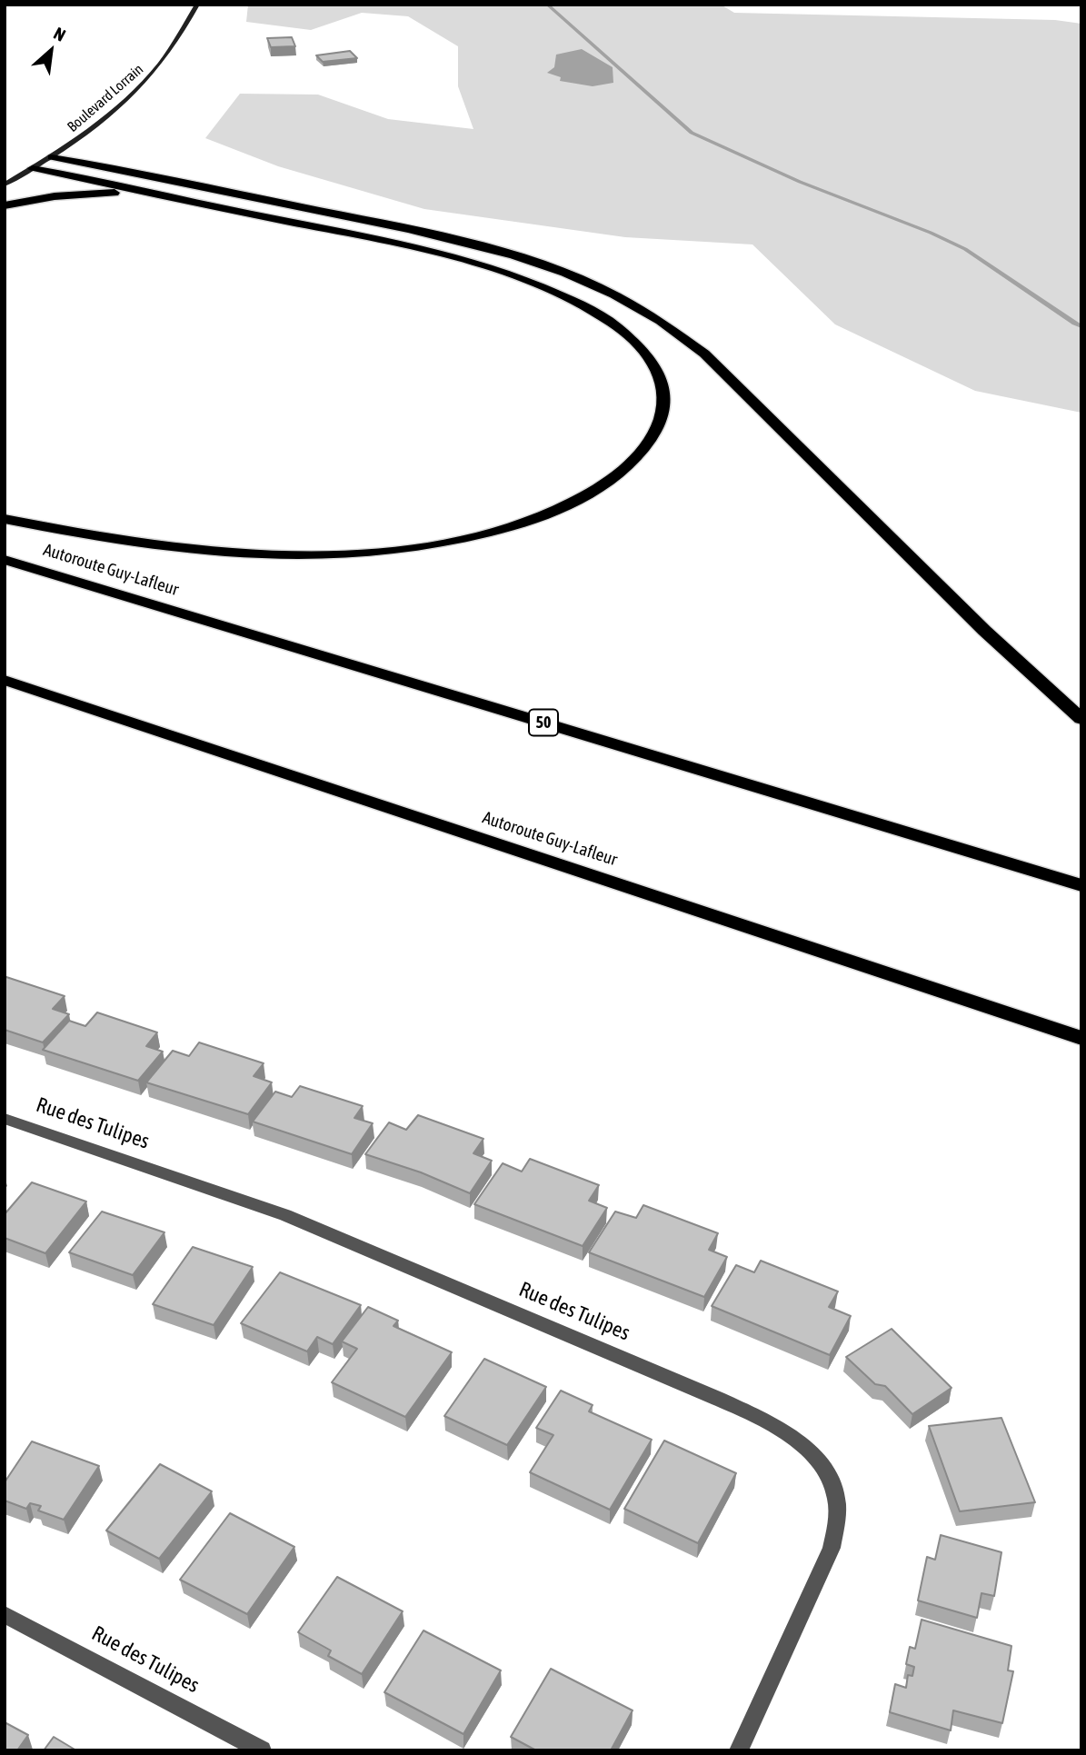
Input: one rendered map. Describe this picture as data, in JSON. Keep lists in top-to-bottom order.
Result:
{
  "streets": {
    "highway": ["Autoroute Guy-Lafleur", "50"],
    "main road": ["Boulevard Lorrain"],
    "street": ["Rue des Tulipes"]
  },
  "north": "top right"
}
